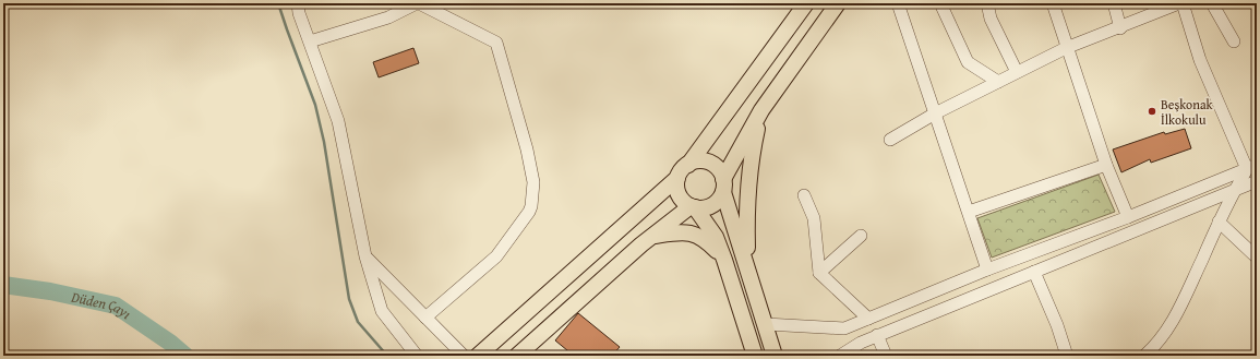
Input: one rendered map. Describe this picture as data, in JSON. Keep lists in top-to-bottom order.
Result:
{
  "water": ["Düden Çayı"],
  "places": ["Beşkonak İlkokulu"]
}
